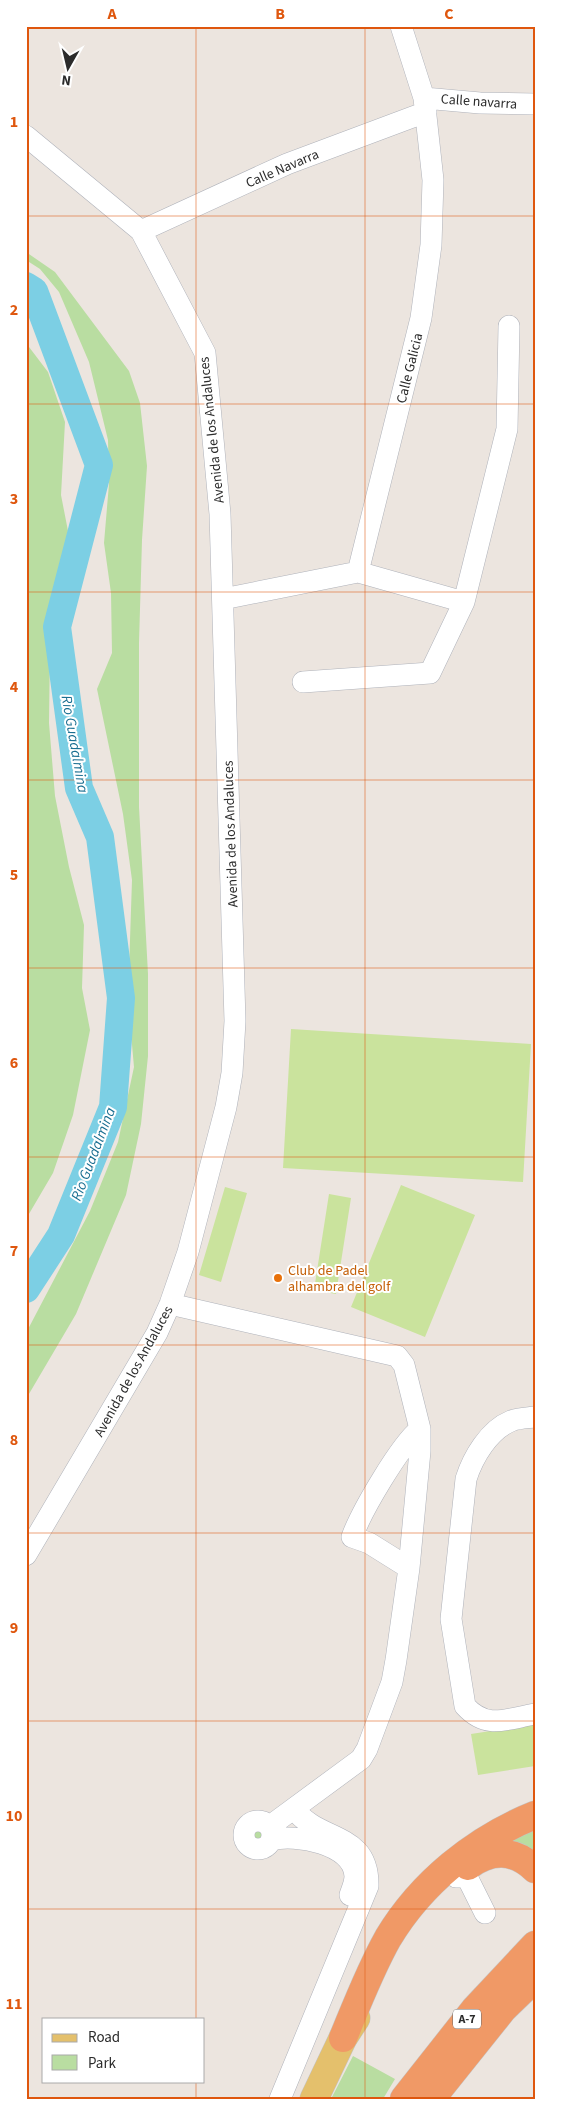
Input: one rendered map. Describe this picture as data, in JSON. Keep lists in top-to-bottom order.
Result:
{
  "streets": {
    "highway": ["A-7"],
    "street": [
      "Calle navarra",
      "Calle Navarra",
      "Calle Galicia",
      "Avenida de los Andaluces"
    ]
  },
  "crossings": [
    ["Calle navarra", "Calle Navarra"],
    ["Calle navarra", "Calle Galicia"],
    ["Calle Navarra", "Calle Galicia"],
    ["Calle Navarra", "Avenida de los Andaluces"]
  ],
  "water": ["Rio Guadalmina"],
  "places": ["Club de Padel alhambra del golf"],
  "legend": ["Road", "Park"],
  "north": "bottom",
  "grid": {
    "columns": ["A", "B", "C"],
    "rows": [
      "1",
      "2",
      "3",
      "4",
      "5",
      "6",
      "7",
      "8",
      "9",
      "10",
      "11"
    ]
  }
}
